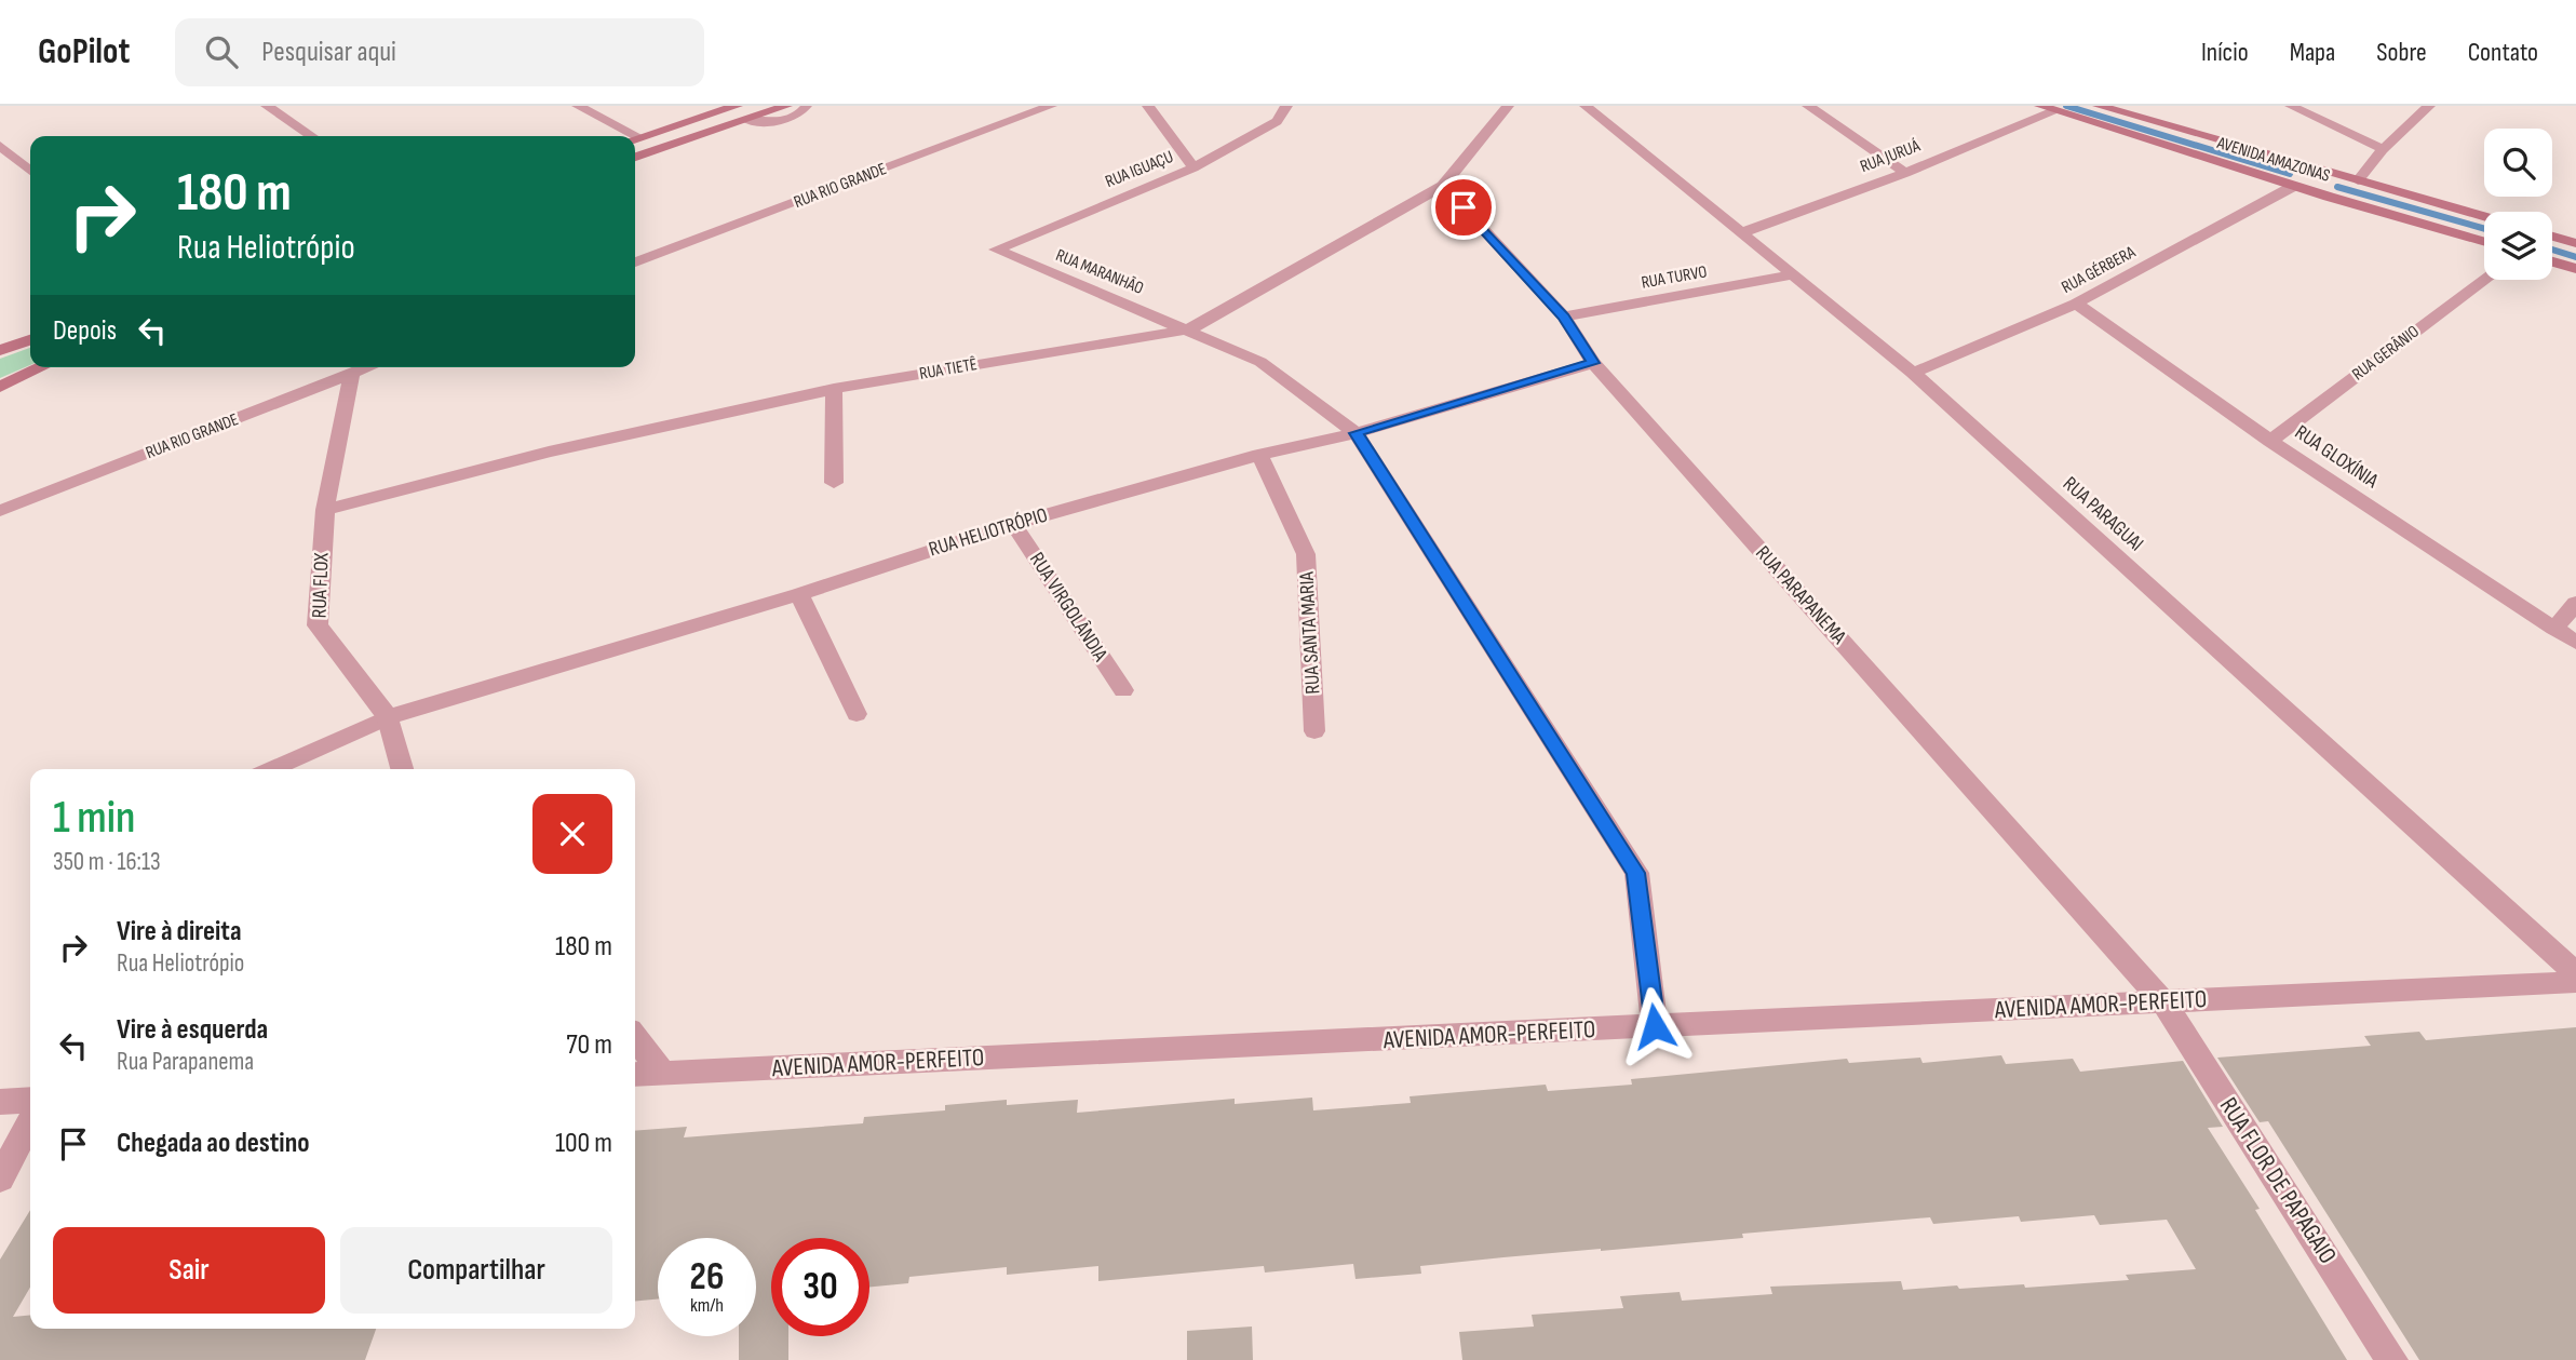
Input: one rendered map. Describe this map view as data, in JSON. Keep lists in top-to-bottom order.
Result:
{
  "streets": {
    "street": [
      "RUA JURUÁ",
      "AVENIDA AMAZONAS",
      "RUA IGUAÇU",
      "RUA RIO GRANDE",
      "RUA GÉRBERA",
      "RUA MARANHÃO",
      "RUA TURVO",
      "RUA GERÂNIO",
      "RUA TIETÊ",
      "RUA GLOXÍNIA",
      "RUA PARAGUAI",
      "RUA HELIOTRÓPIO",
      "RUA FLOX",
      "RUA PARAPANEMA",
      "RUA VIRGOLÂNDIA",
      "RUA SANTA MARIA",
      "AVENIDA AMOR-PERFEITO",
      "RUA FLOR DE PAPAGAIO"
    ]
  },
  "crossings": [
    ["RUA JURUÁ", "AVENIDA AMAZONAS"],
    ["RUA JURUÁ", "RUA PARAGUAI"],
    ["AVENIDA AMAZONAS", "RUA GÉRBERA"],
    ["RUA IGUAÇU", "RUA MARANHÃO"],
    ["RUA RIO GRANDE", "RUA FLOX"],
    ["RUA GÉRBERA", "RUA GLOXÍNIA"],
    ["RUA GÉRBERA", "RUA PARAGUAI"],
    ["RUA MARANHÃO", "RUA TIETÊ"],
    ["RUA MARANHÃO", "RUA HELIOTRÓPIO"],
    ["RUA TURVO", "RUA PARAGUAI"],
    ["RUA TURVO", "RUA PARAPANEMA"],
    ["RUA GERÂNIO", "RUA GLOXÍNIA"],
    ["RUA TIETÊ", "RUA FLOX"],
    ["RUA TIETÊ", "RUA PARAPANEMA"],
    ["RUA HELIOTRÓPIO", "RUA FLOX"],
    ["RUA HELIOTRÓPIO", "RUA PARAPANEMA"],
    ["RUA HELIOTRÓPIO", "RUA VIRGOLÂNDIA"],
    ["RUA HELIOTRÓPIO", "RUA SANTA MARIA"],
    ["RUA PARAPANEMA", "AVENIDA AMOR-PERFEITO"],
    ["RUA PARAPANEMA", "RUA FLOR DE PAPAGAIO"],
    ["AVENIDA AMOR-PERFEITO", "RUA FLOR DE PAPAGAIO"]
  ],
  "page": {
    "header": "GoPilot",
    "search": "Pesquisar aqui",
    "nav": [
      "Início",
      "Mapa",
      "Sobre",
      "Contato"
    ],
    "turn": ["180 m", "Rua Heliotrópio"],
    "then": "Depois",
    "heading": ["1 min", "350 m · 16:13"],
    "list": [
      {
        "name": "Vire à direita",
        "note": "Rua Heliotrópio",
        "value": "180 m"
      },
      {
        "name": "Vire à esquerda",
        "note": "Rua Parapanema",
        "value": "70 m"
      },
      {
        "name": "Chegada ao destino",
        "value": "100 m"
      }
    ],
    "buttons": ["Sair", "Compartilhar"],
    "speed": "26 km/h",
    "limit": "30"
  }
}
